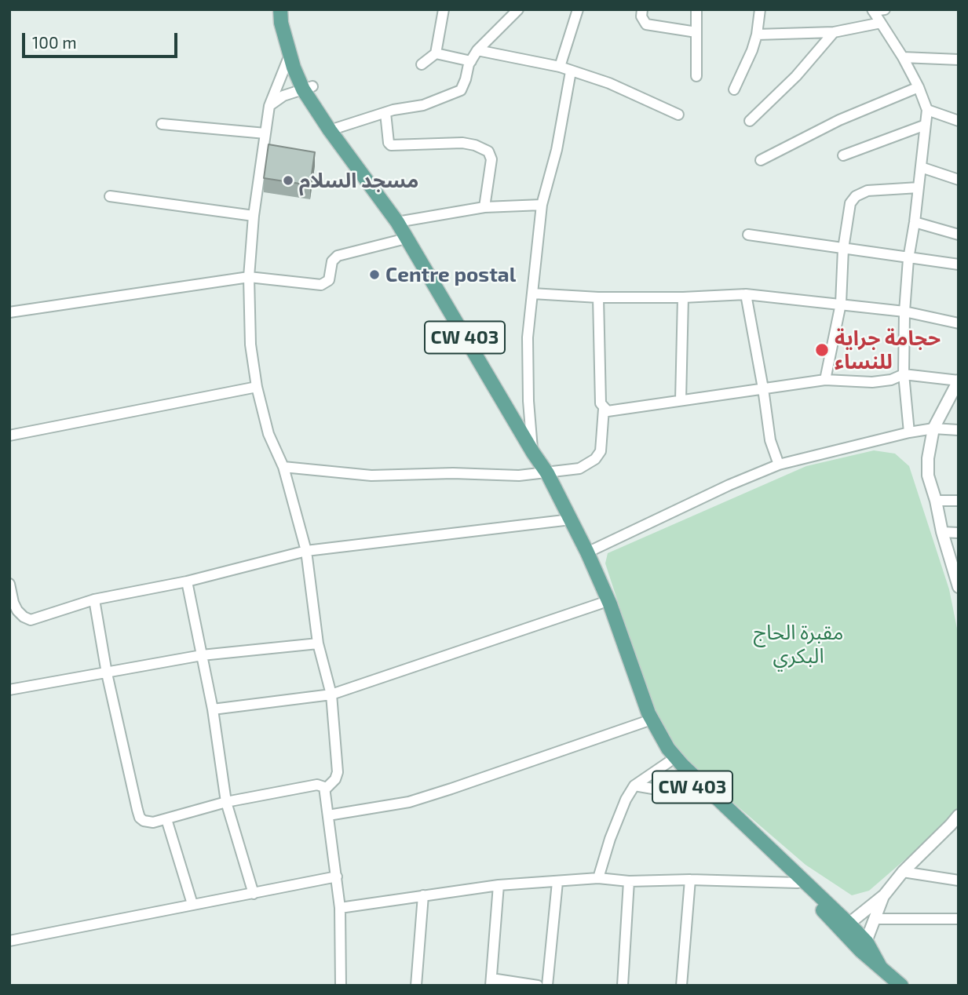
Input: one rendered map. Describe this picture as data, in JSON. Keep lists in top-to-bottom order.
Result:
{
  "streets": {
    "main road": ["CW 403"]
  },
  "parks": ["مقبرة الحاج البكري"],
  "places": ["مسجد السلام", "Centre postal", "حجامة جراية للنساء"],
  "scale_bar": "100 m"
}
